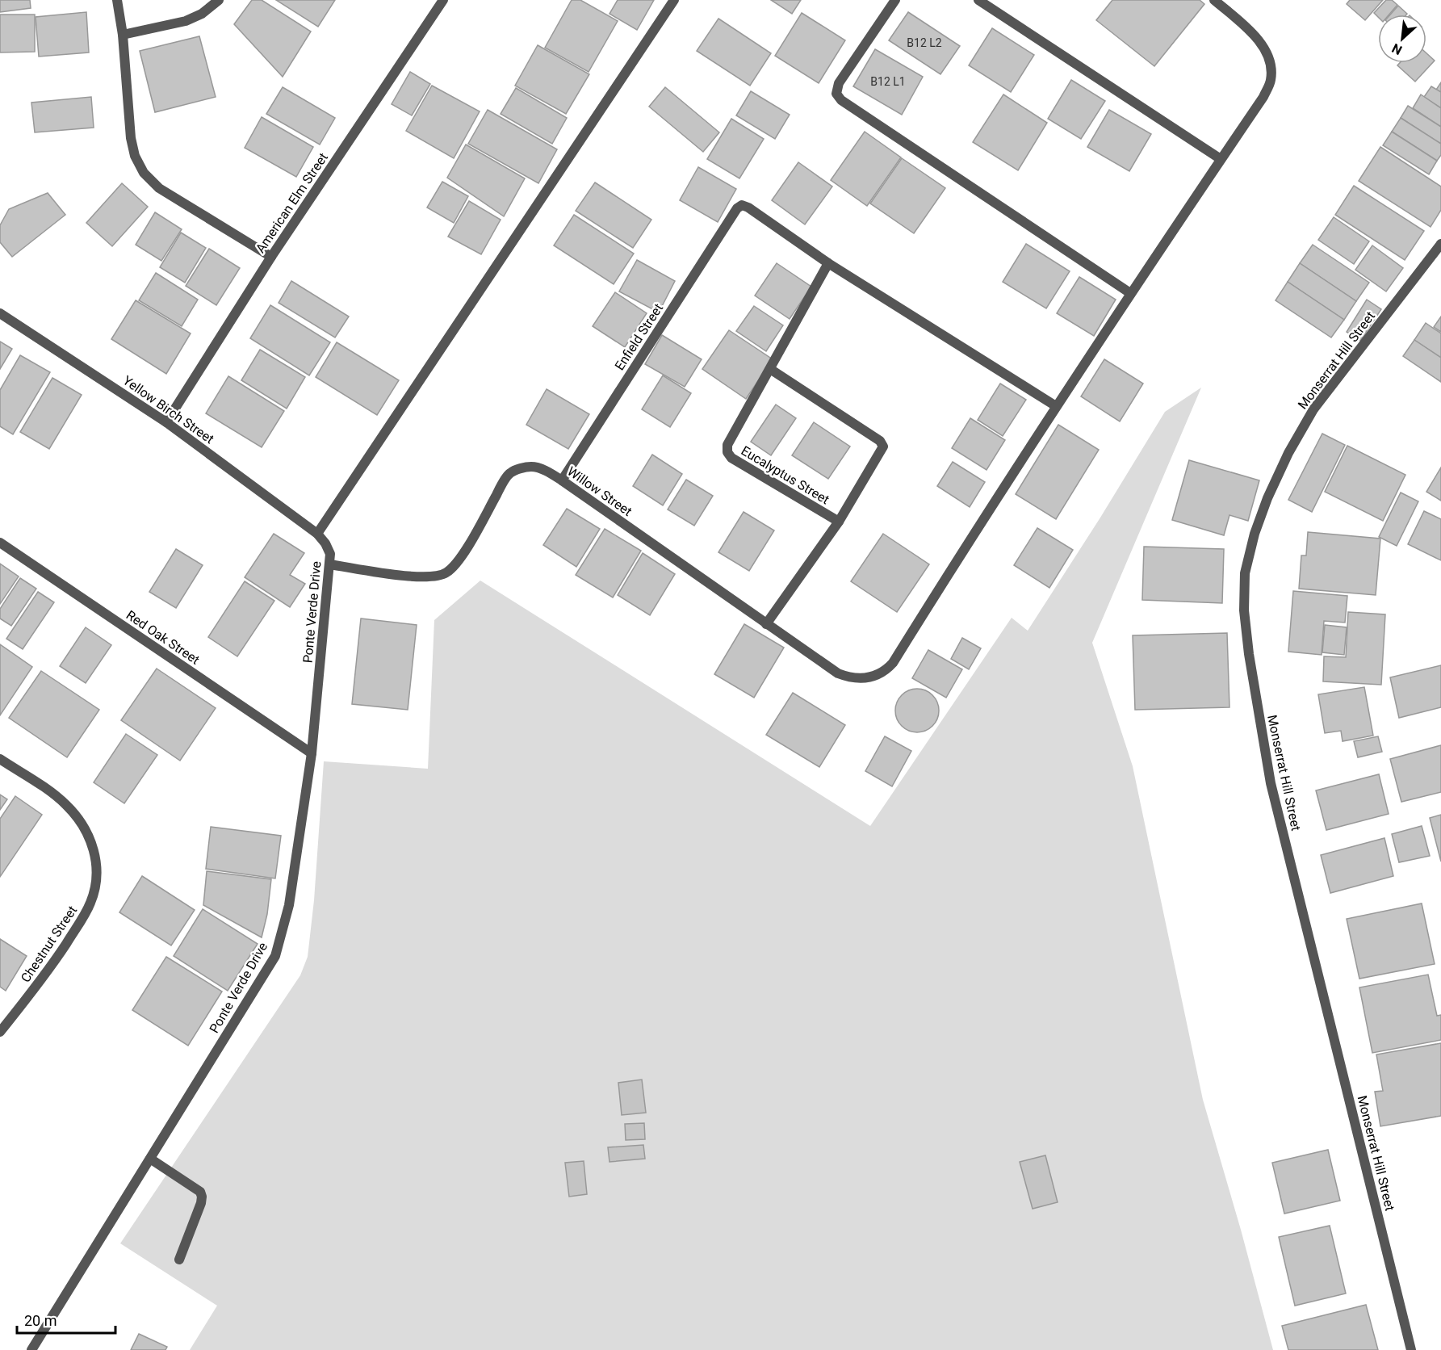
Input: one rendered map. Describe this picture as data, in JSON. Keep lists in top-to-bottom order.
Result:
{
  "streets": {
    "street": [
      "American Elm Street",
      "Enfield Street",
      "Monserrat Hill Street",
      "Yellow Birch Street",
      "Eucalyptus Street",
      "Willow Street",
      "Ponte Verde Drive",
      "Red Oak Street",
      "Chestnut Street"
    ]
  },
  "crossings": [
    ["American Elm Street", "Yellow Birch Street"],
    ["Enfield Street", "Eucalyptus Street"],
    ["Enfield Street", "Willow Street"],
    ["Yellow Birch Street", "Ponte Verde Drive"],
    ["Eucalyptus Street", "Willow Street"],
    ["Willow Street", "Ponte Verde Drive"],
    ["Ponte Verde Drive", "Red Oak Street"]
  ],
  "house_numbers": ["B12 L2", "B12 L1"],
  "scale_bar": "20 m",
  "north": "bottom left"
}
